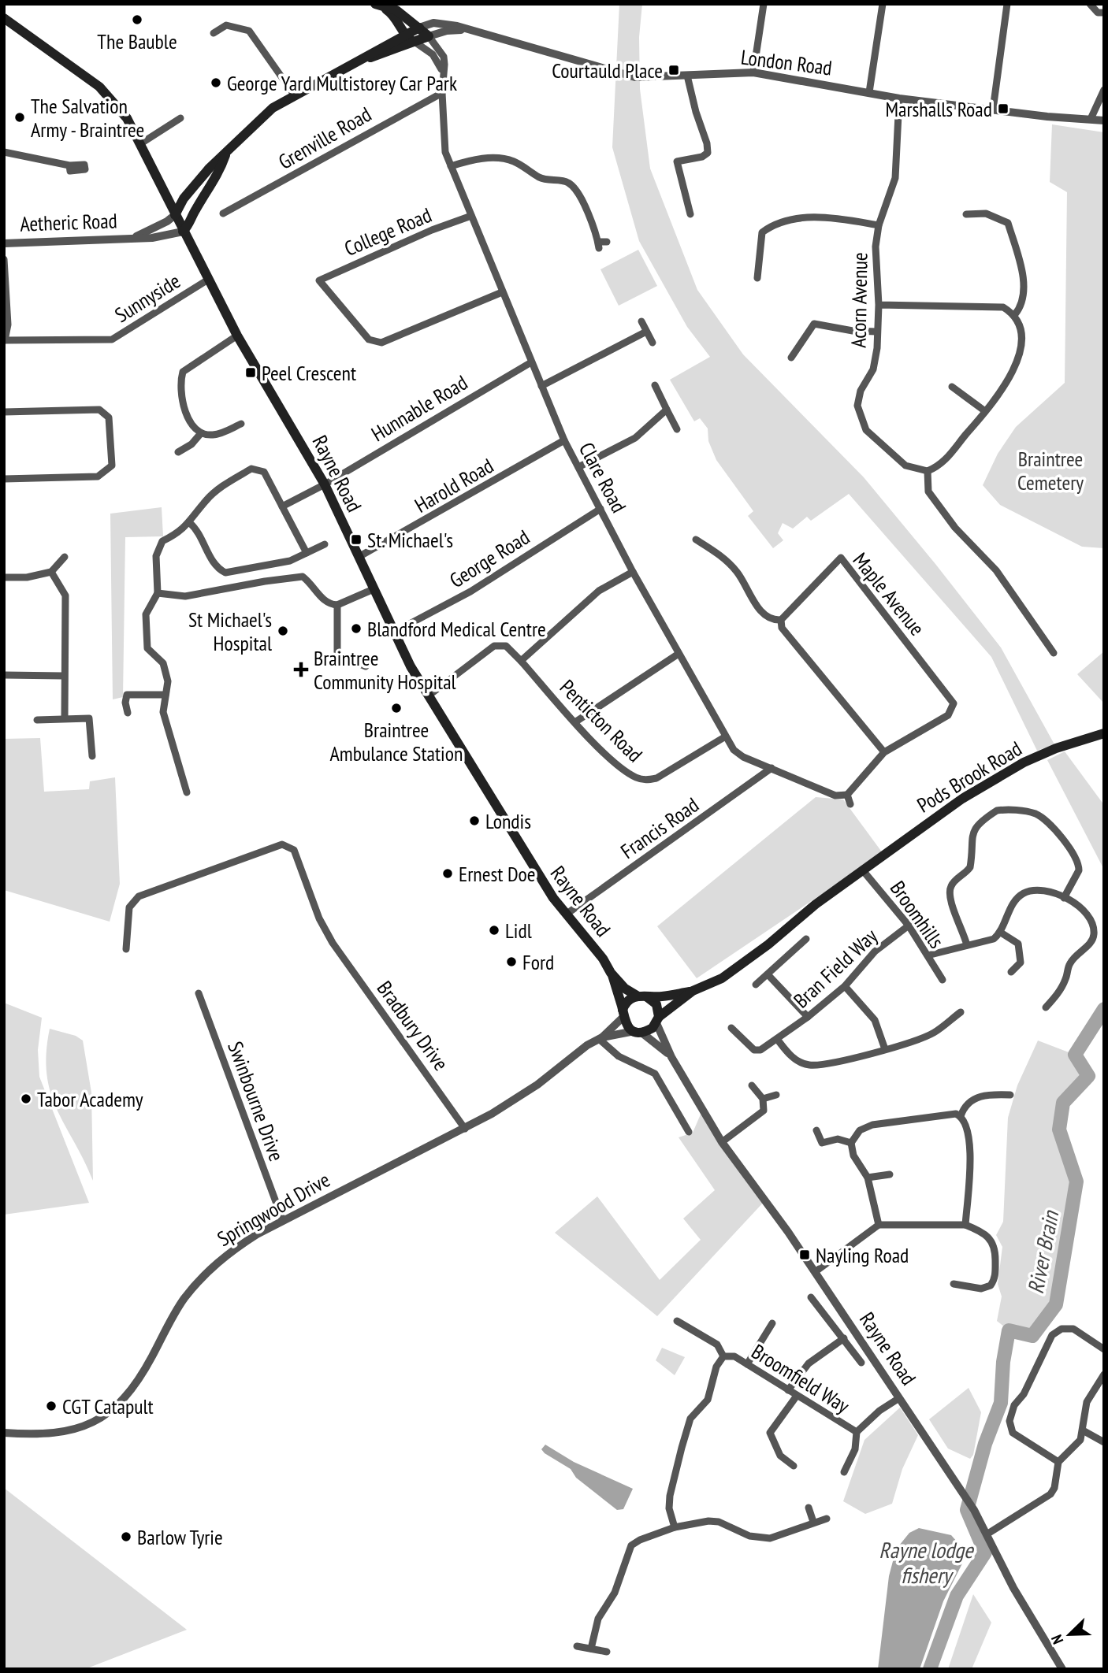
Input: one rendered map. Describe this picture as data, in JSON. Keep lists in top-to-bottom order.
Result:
{
  "streets": {
    "main road": ["Rayne Road", "Pods Brook Road"],
    "street": [
      "London Road",
      "Grenville Road",
      "Aetheric Road",
      "College Road",
      "Sunnyside",
      "Acorn Avenue",
      "Hunnable Road",
      "Clare Road",
      "Harold Road",
      "George Road",
      "Maple Avenue",
      "Penticton Road",
      "Francis Road",
      "Broomhills",
      "Bran Field Way",
      "Bradbury Drive",
      "Swinbourne Drive",
      "Springwood Drive",
      "Broomfield Way"
    ]
  },
  "crossings": [
    ["London Road", "Acorn Avenue"],
    ["London Road", "Clare Road"],
    ["Grenville Road", "Clare Road"],
    ["Aetheric Road", "Rayne Road"],
    ["College Road", "Clare Road"],
    ["Sunnyside", "Rayne Road"],
    ["Hunnable Road", "Rayne Road"],
    ["Hunnable Road", "Clare Road"],
    ["Rayne Road", "Harold Road"],
    ["Rayne Road", "George Road"],
    ["Rayne Road", "Penticton Road"],
    ["Rayne Road", "Francis Road"],
    ["Rayne Road", "Springwood Drive"],
    ["Rayne Road", "Broomfield Way"],
    ["Clare Road", "Harold Road"],
    ["Clare Road", "George Road"],
    ["Clare Road", "Penticton Road"],
    ["Clare Road", "Francis Road"],
    ["Pods Brook Road", "Broomhills"],
    ["Broomhills", "Bran Field Way"],
    ["Bradbury Drive", "Springwood Drive"],
    ["Swinbourne Drive", "Springwood Drive"]
  ],
  "water": ["River Brain", "Rayne lodge fishery"],
  "parks": ["Braintree Cemetery"],
  "places": {
    "other": [
      "The Bauble",
      "George Yard Multistorey Car Park",
      "The Salvation Army - Braintree",
      "Blandford Medical Centre",
      "St Michael's Hospital",
      "Braintree Ambulance Station",
      "Londis",
      "Ernest Doe",
      "Lidl",
      "Ford",
      "Tabor Academy",
      "CGT Catapult",
      "Barlow Tyrie"
    ],
    "transit": [
      "Courtauld Place",
      "Marshalls Road",
      "Peel Crescent",
      "St. Michael's",
      "Nayling Road"
    ],
    "health": ["Braintree Community Hospital"]
  },
  "north": "bottom left"
}
